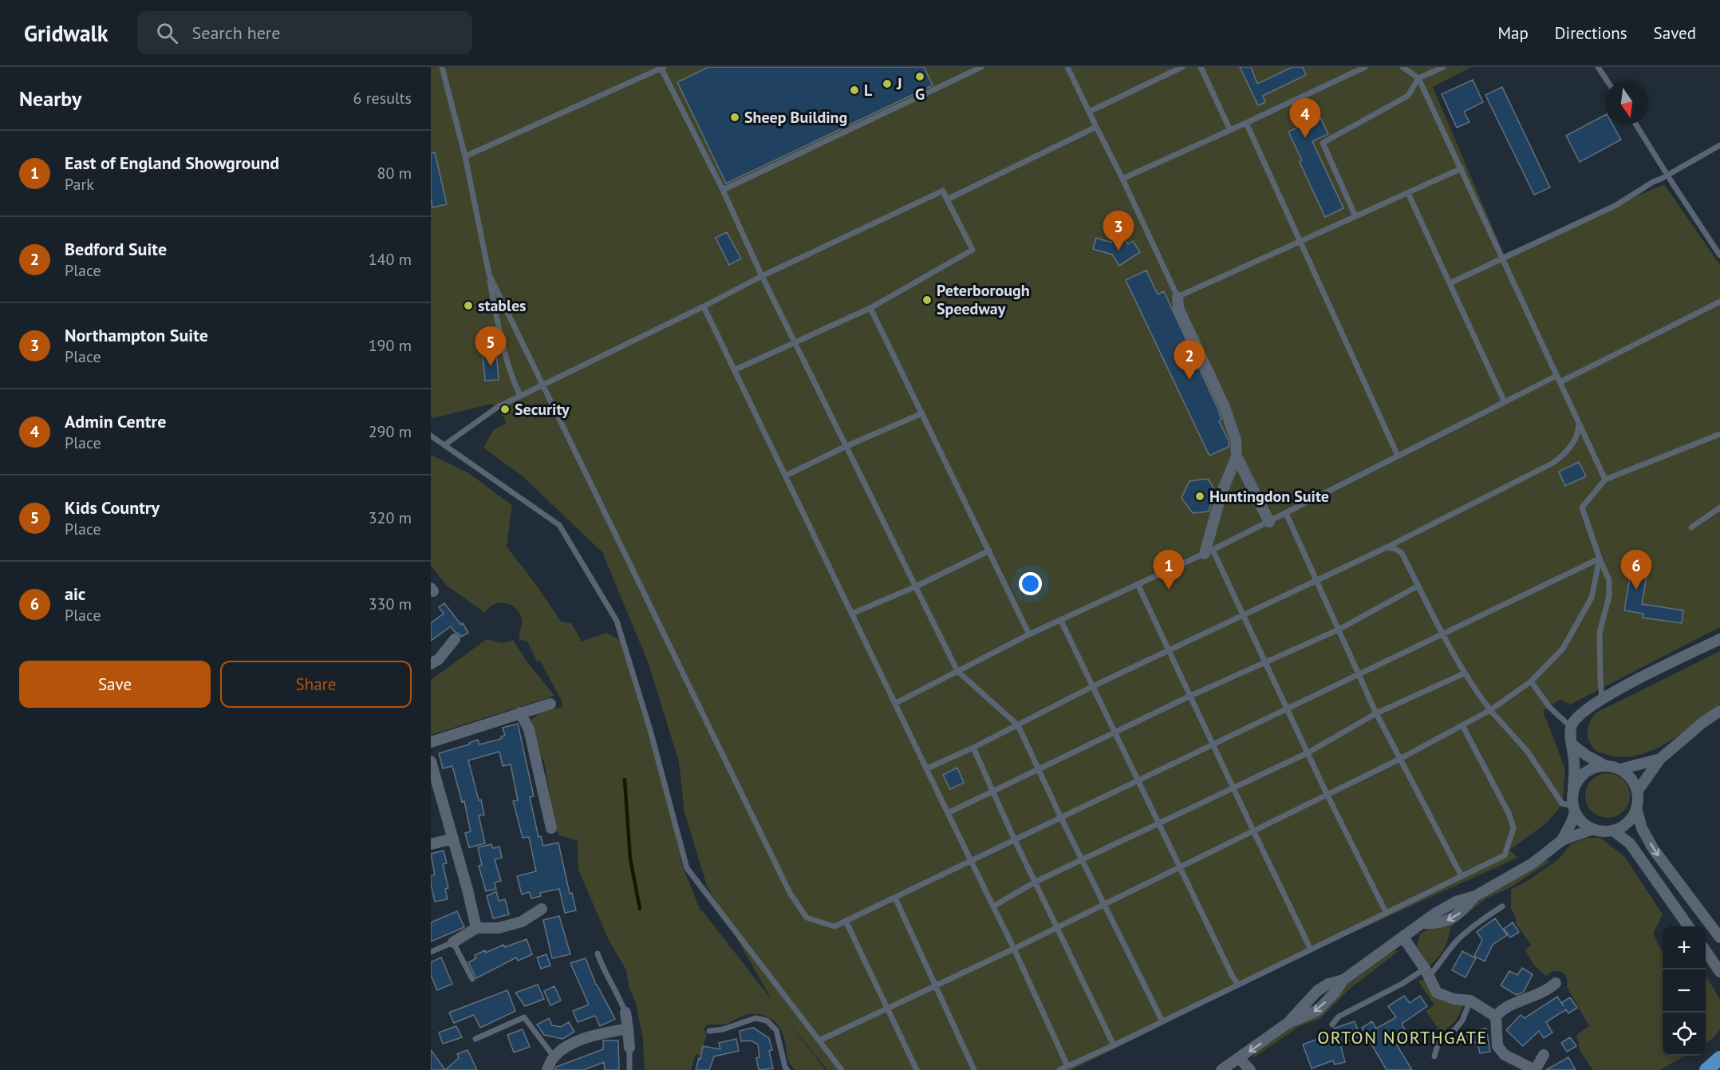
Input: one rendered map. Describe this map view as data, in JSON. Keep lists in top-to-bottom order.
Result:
{
  "districts": ["ORTON NORTHGATE"],
  "places": [
    "G",
    "J",
    "L",
    "Sheep Building",
    "Peterborough Speedway",
    "stables",
    "Security",
    "Huntingdon Suite"
  ],
  "north": "bottom",
  "page": {
    "header": "Gridwalk",
    "search": "Search here",
    "nav": ["Map", "Directions", "Saved"],
    "heading": ["Nearby", "6 results"],
    "pins": [
      "4",
      "3",
      "5",
      "2",
      "1",
      "6"
    ],
    "list": [
      {
        "mark": "1",
        "name": "East of England Showground",
        "note": "Park",
        "value": "80 m"
      },
      {
        "mark": "2",
        "name": "Bedford Suite",
        "note": "Place",
        "value": "140 m"
      },
      {
        "mark": "3",
        "name": "Northampton Suite",
        "note": "Place",
        "value": "190 m"
      },
      {
        "mark": "4",
        "name": "Admin Centre",
        "note": "Place",
        "value": "290 m"
      },
      {
        "mark": "5",
        "name": "Kids Country",
        "note": "Place",
        "value": "320 m"
      },
      {
        "mark": "6",
        "name": "aic",
        "note": "Place",
        "value": "330 m"
      }
    ],
    "buttons": ["Save", "Share"],
    "map_buttons": ["+", "−"]
  }
}
